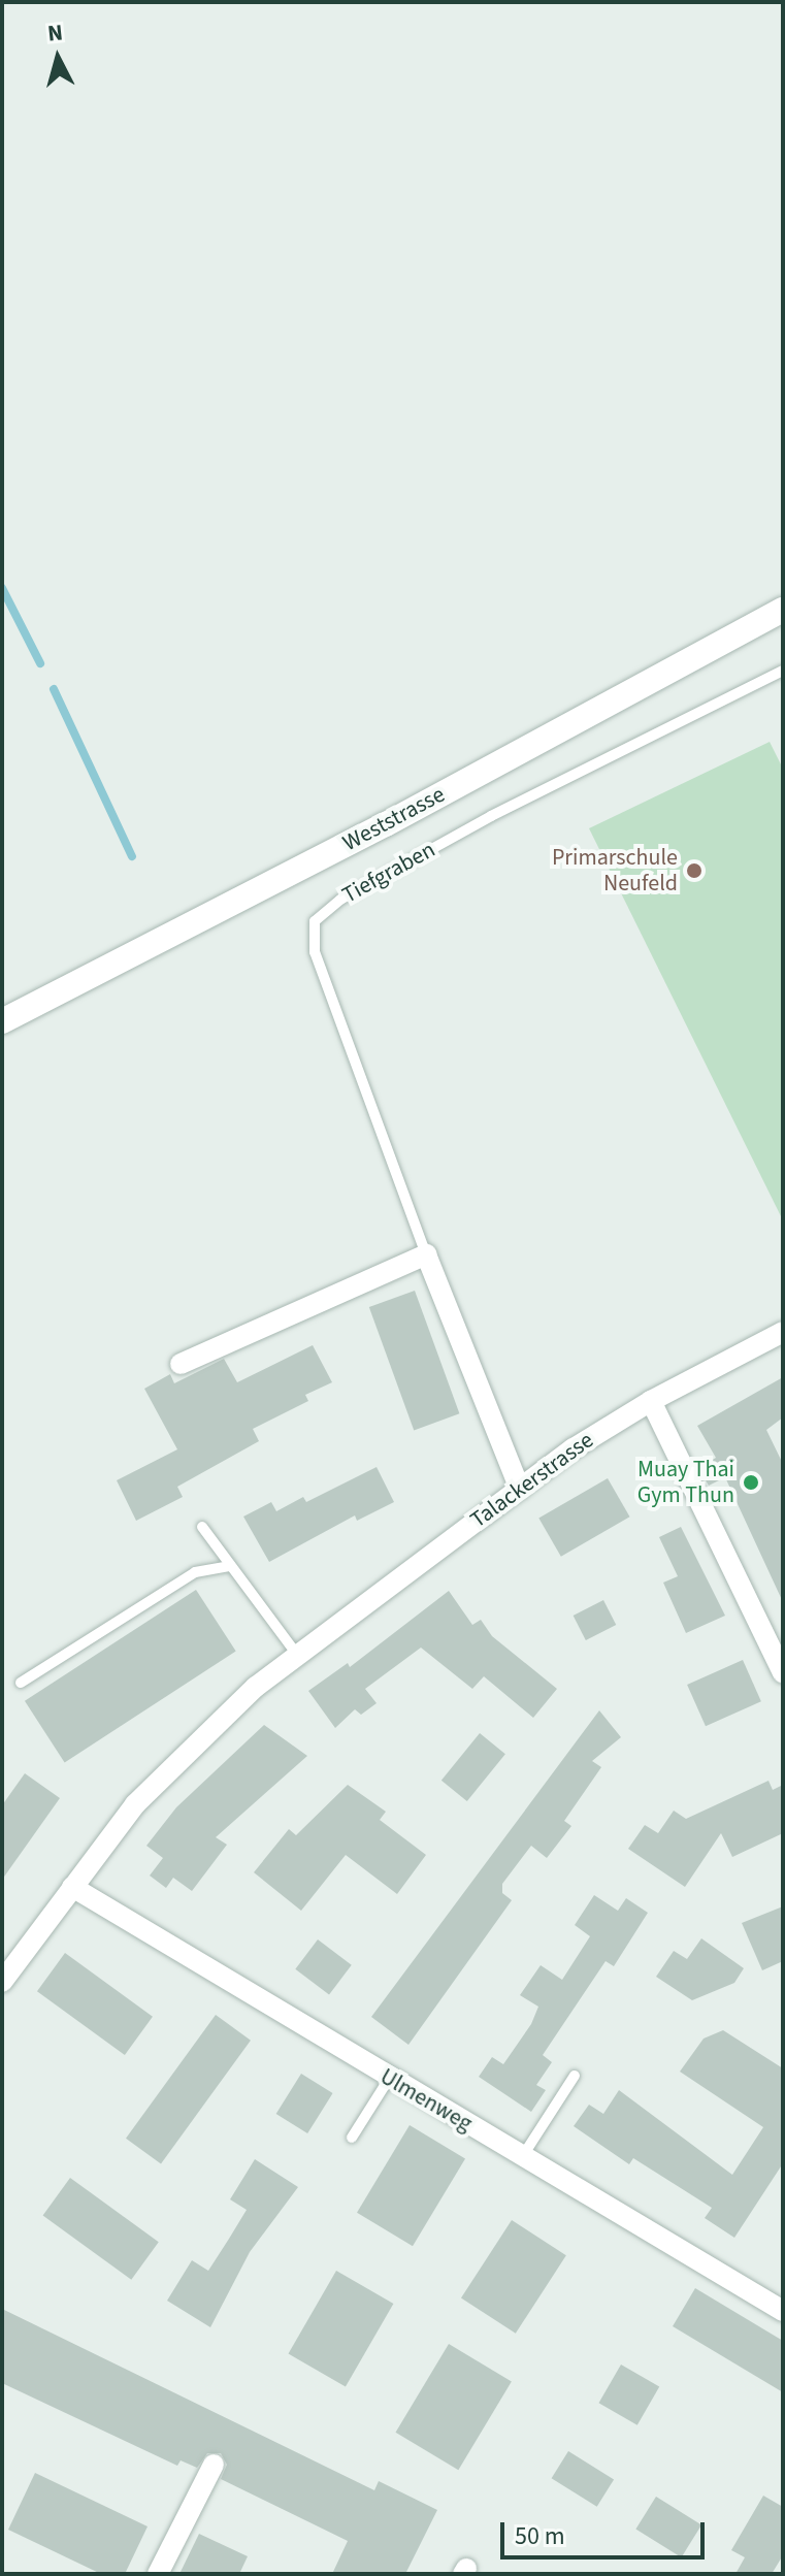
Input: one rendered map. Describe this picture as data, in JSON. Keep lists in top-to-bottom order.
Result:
{
  "streets": {
    "main road": ["Weststrasse"],
    "street": ["Tiefgraben", "Talackerstrasse", "Ulmenweg"]
  },
  "crossings": [
    ["Tiefgraben", "Talackerstrasse"],
    ["Talackerstrasse", "Ulmenweg"]
  ],
  "places": ["Primarschule Neufeld", "Muay Thai Gym Thun"],
  "scale_bar": "50 m",
  "north": "top"
}
